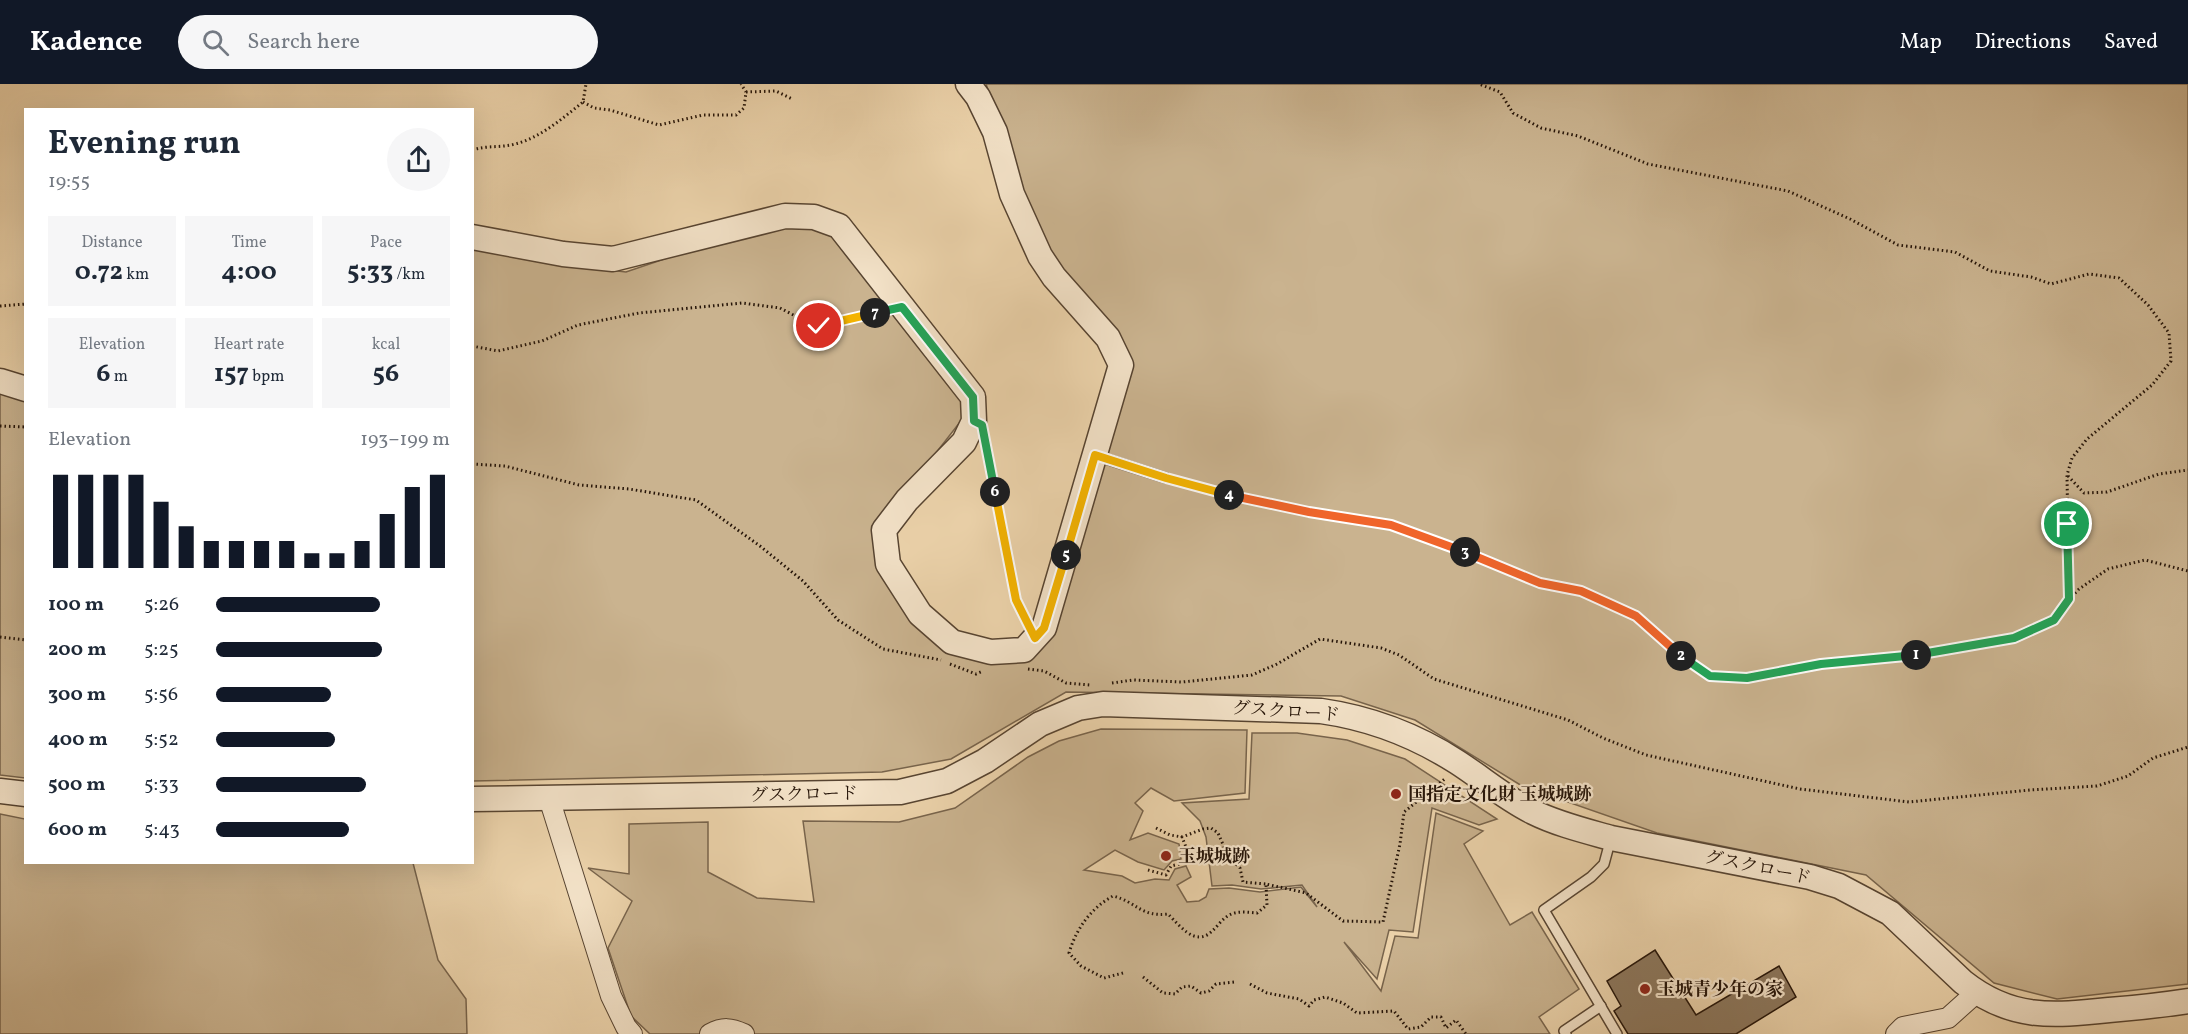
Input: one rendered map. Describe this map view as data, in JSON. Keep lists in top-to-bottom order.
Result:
{
  "streets": {
    "street": ["グスクロード"]
  },
  "places": ["国指定文化財 玉城城跡", "玉城城跡", "玉城青少年の家"],
  "page": {
    "header": "Kadence",
    "search": "Search here",
    "nav": ["Map", "Directions", "Saved"],
    "heading": ["Evening run", "19:55"],
    "stats": [
      ["Distance", "0.72 km"],
      ["Time", "4:00"],
      ["Pace", "5:33 /km"],
      ["Elevation", "6 m"],
      ["Heart rate", "157 bpm"],
      ["kcal", "56"]
    ],
    "pins": [
      "7",
      "6",
      "4",
      "3",
      "5",
      "1",
      "2"
    ],
    "chart": ["Elevation", "193–199 m"],
    "list": [
      {
        "name": "100 m",
        "note": "5:26"
      },
      {
        "name": "200 m",
        "note": "5:25"
      },
      {
        "name": "300 m",
        "note": "5:56"
      },
      {
        "name": "400 m",
        "note": "5:52"
      },
      {
        "name": "500 m",
        "note": "5:33"
      },
      {
        "name": "600 m",
        "note": "5:43"
      }
    ]
  }
}
